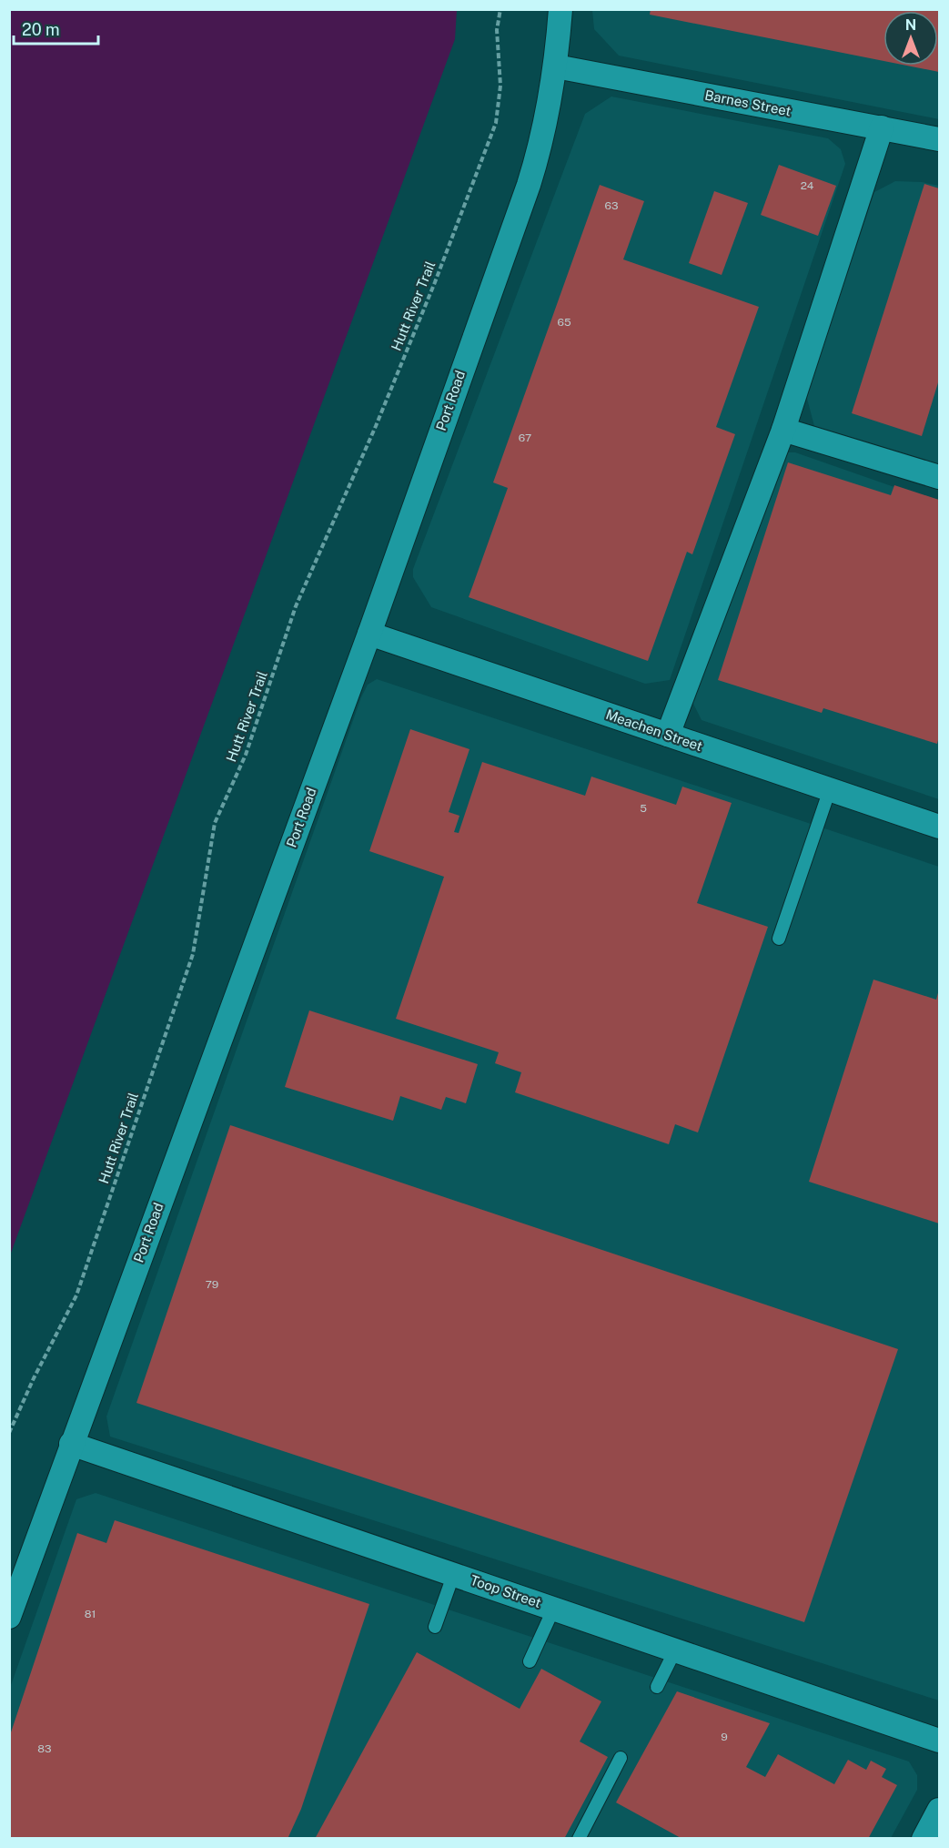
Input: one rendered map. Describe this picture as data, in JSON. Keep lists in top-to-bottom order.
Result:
{
  "streets": {
    "street": [
      "Barnes Street",
      "Port Road",
      "Meachen Street",
      "Toop Street"
    ],
    "path": ["Hutt River Trail"]
  },
  "crossings": [
    ["Barnes Street", "Port Road"],
    ["Port Road", "Meachen Street"],
    ["Port Road", "Toop Street"]
  ],
  "house_numbers": [
    "24",
    "63",
    "65",
    "67",
    "5",
    "79",
    "81",
    "9",
    "83"
  ],
  "scale_bar": "20 m",
  "north": "top"
}
